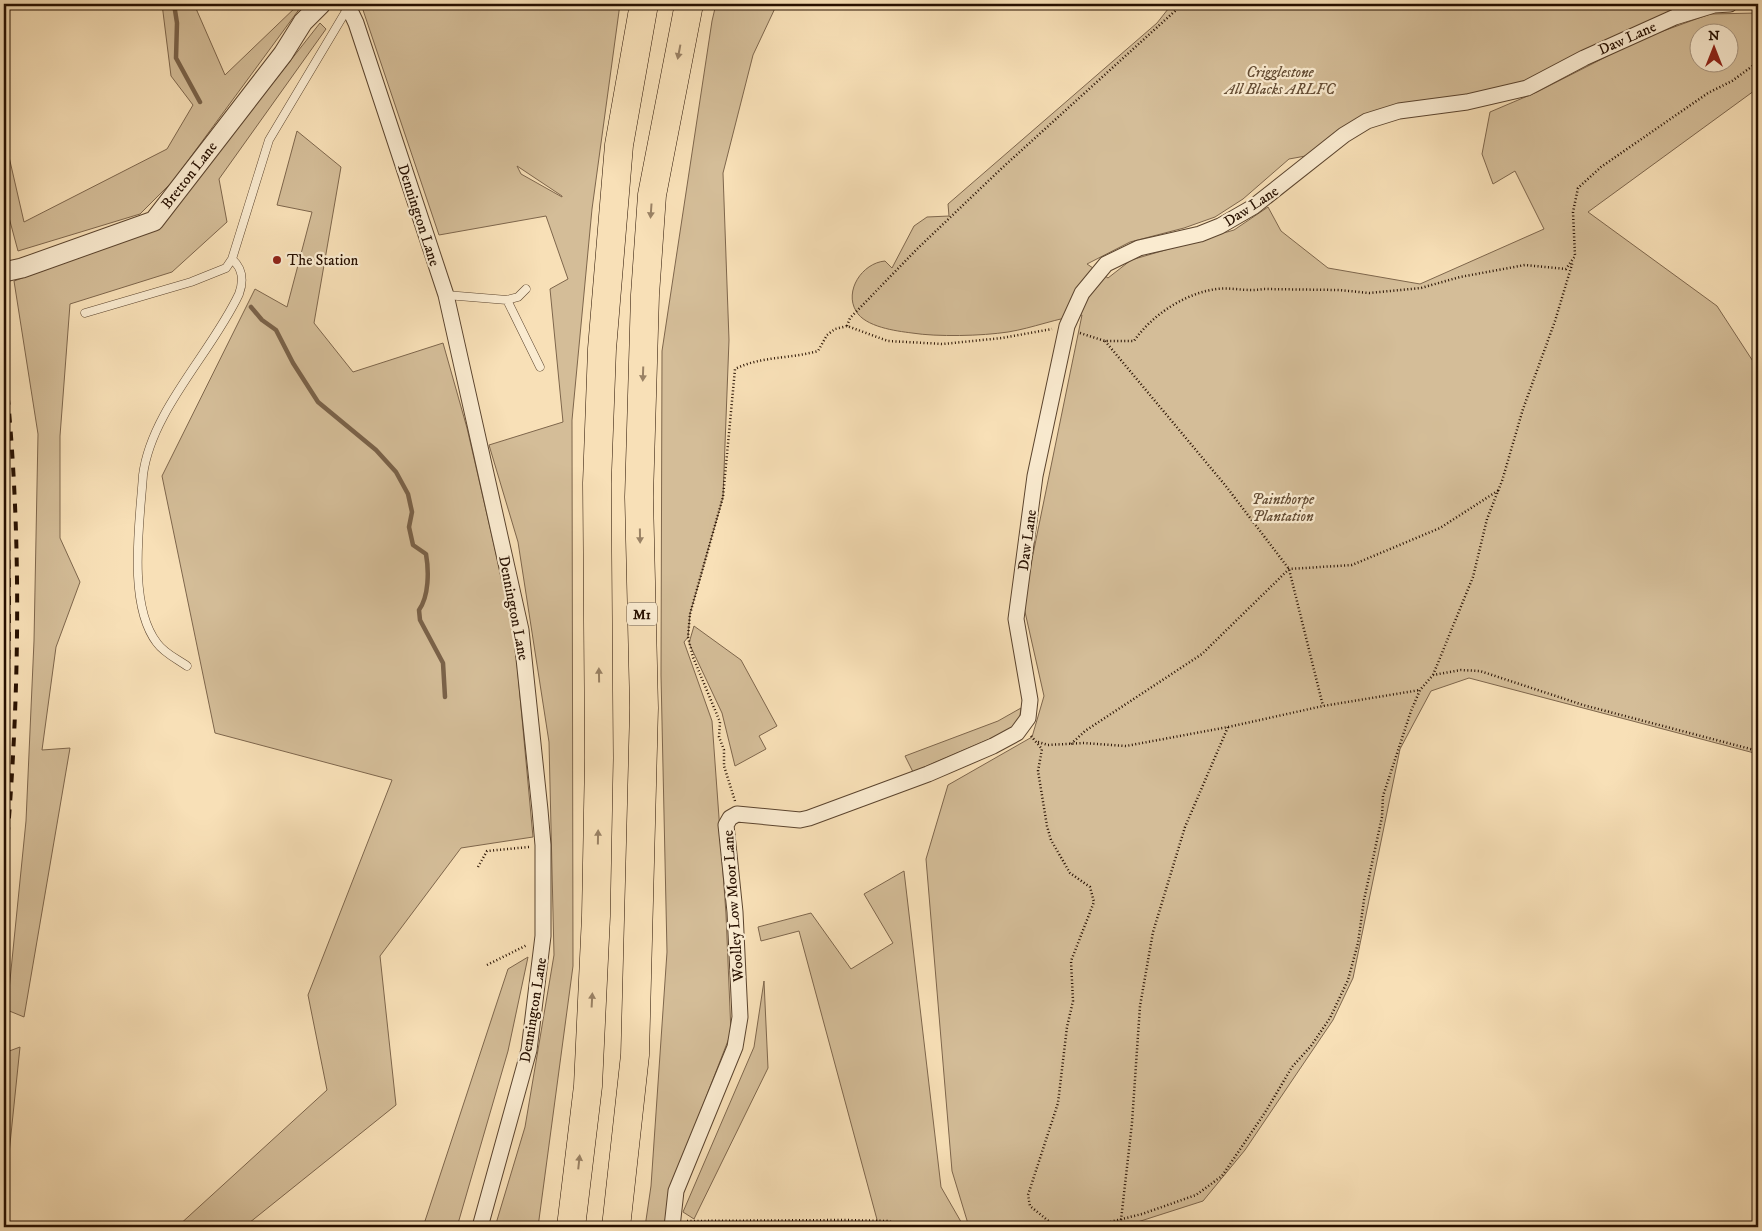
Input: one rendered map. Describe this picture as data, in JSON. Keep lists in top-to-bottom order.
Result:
{
  "streets": {
    "highway": ["M1"],
    "street": [
      "Daw Lane",
      "Bretton Lane",
      "Dennington Lane",
      "Woolley Low Moor Lane"
    ]
  },
  "crossings": [
    ["Daw Lane", "Woolley Low Moor Lane"]
  ],
  "parks": ["Crigglestone All Blacks ARLFC", "Painthorpe Plantation"],
  "places": ["The Station"],
  "north": "top"
}
